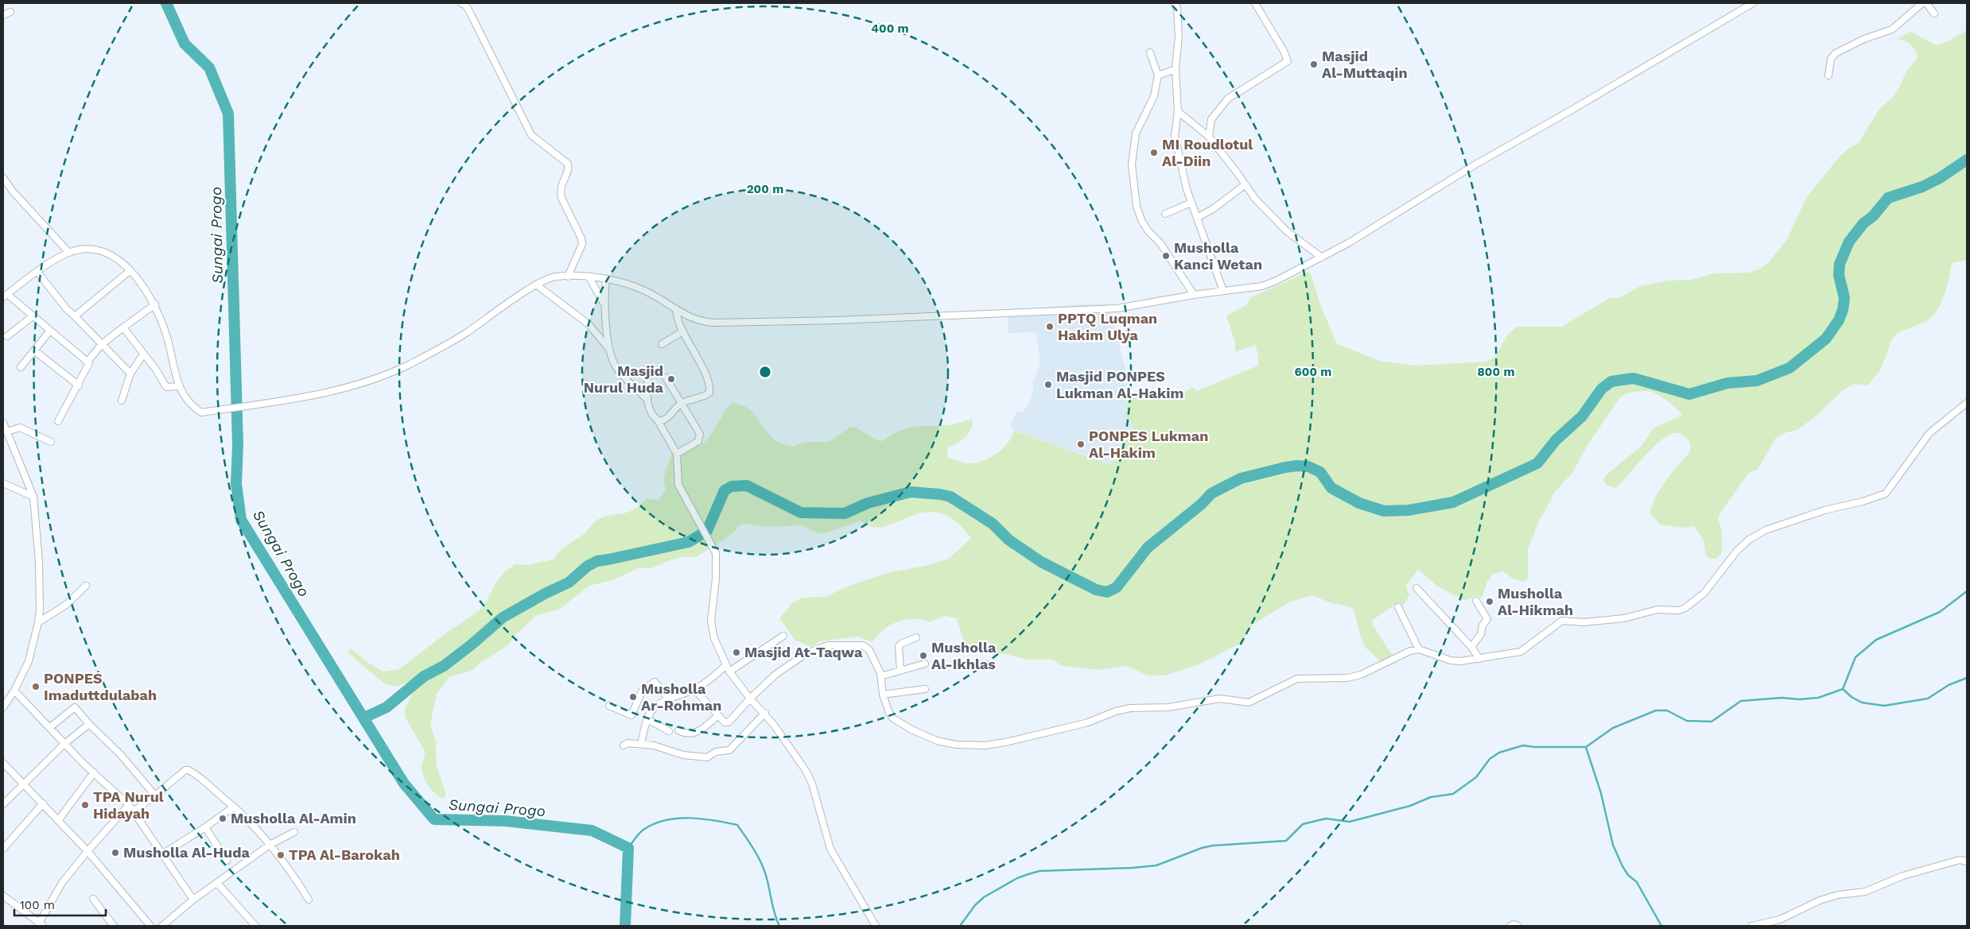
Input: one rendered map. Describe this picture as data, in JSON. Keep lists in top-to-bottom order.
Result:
{
  "water": ["Sungai Progo"],
  "places": [
    "Masjid Al-Muttaqin",
    "MI Roudlotul Al-Diin",
    "Musholla Kanci Wetan",
    "PPTQ Luqman Hakim Ulya",
    "Masjid Nurul Huda",
    "Masjid PONPES Lukman Al-Hakim",
    "PONPES Lukman Al-Hakim",
    "Musholla Al-Hikmah",
    "Masjid At-Taqwa",
    "Musholla Al-Ikhlas",
    "PONPES Imaduttdulabah",
    "Musholla Ar-Rohman",
    "TPA Nurul Hidayah",
    "Musholla Al-Amin",
    "Musholla Al-Huda",
    "TPA Al-Barokah"
  ],
  "scale_bar": "100 m",
  "rings": [
    "400 m",
    "200 m",
    "600 m",
    "800 m"
  ]
}
